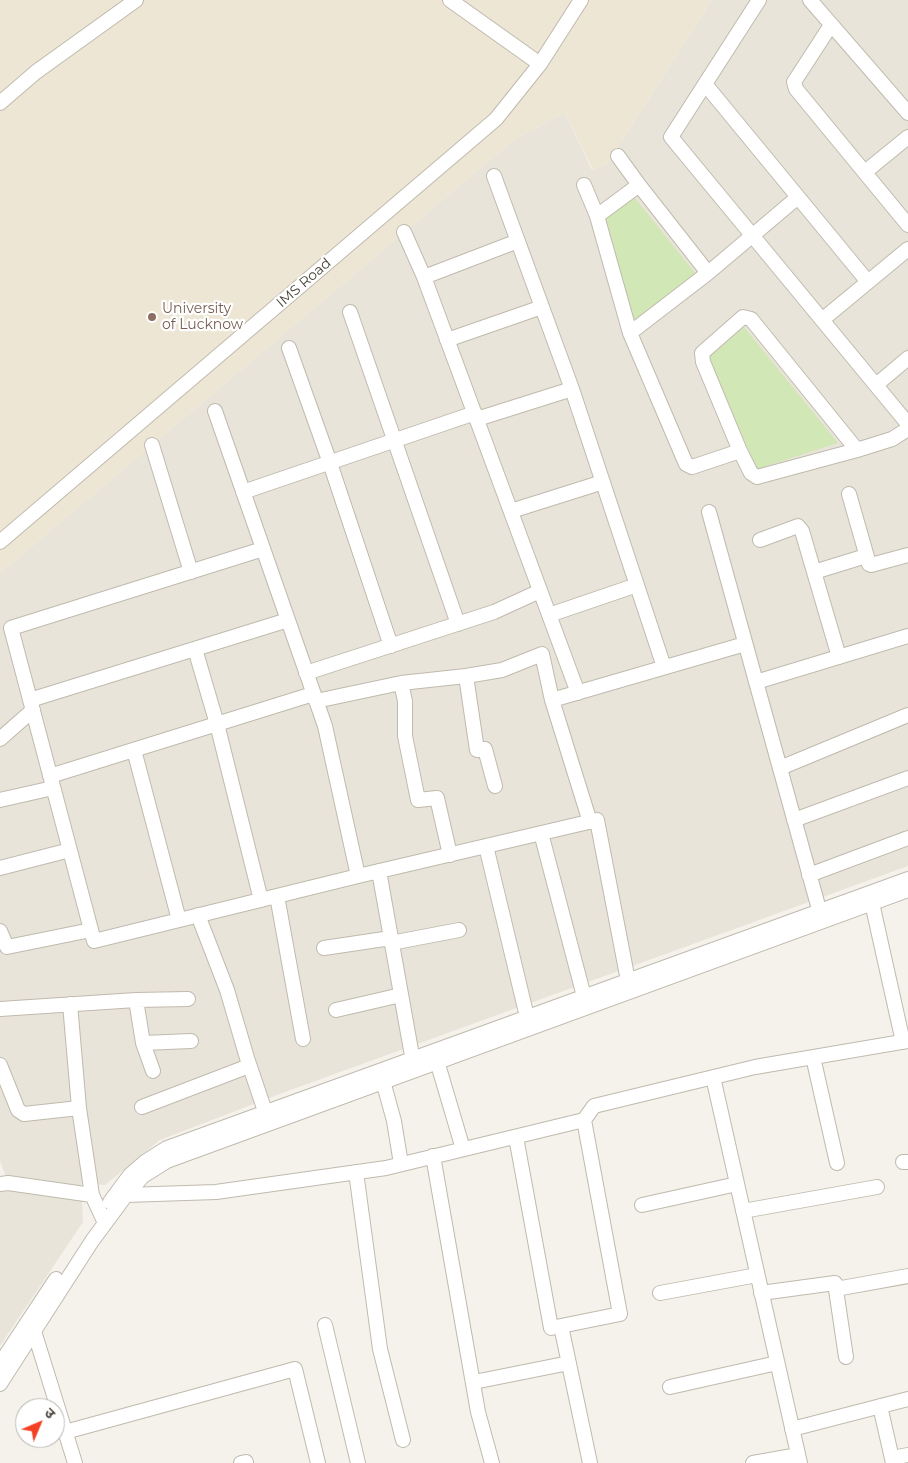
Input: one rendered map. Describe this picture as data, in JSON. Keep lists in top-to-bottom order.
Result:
{
  "streets": {
    "street": ["IMS Road"]
  },
  "places": ["University of Lucknow"],
  "north": "top right"
}
